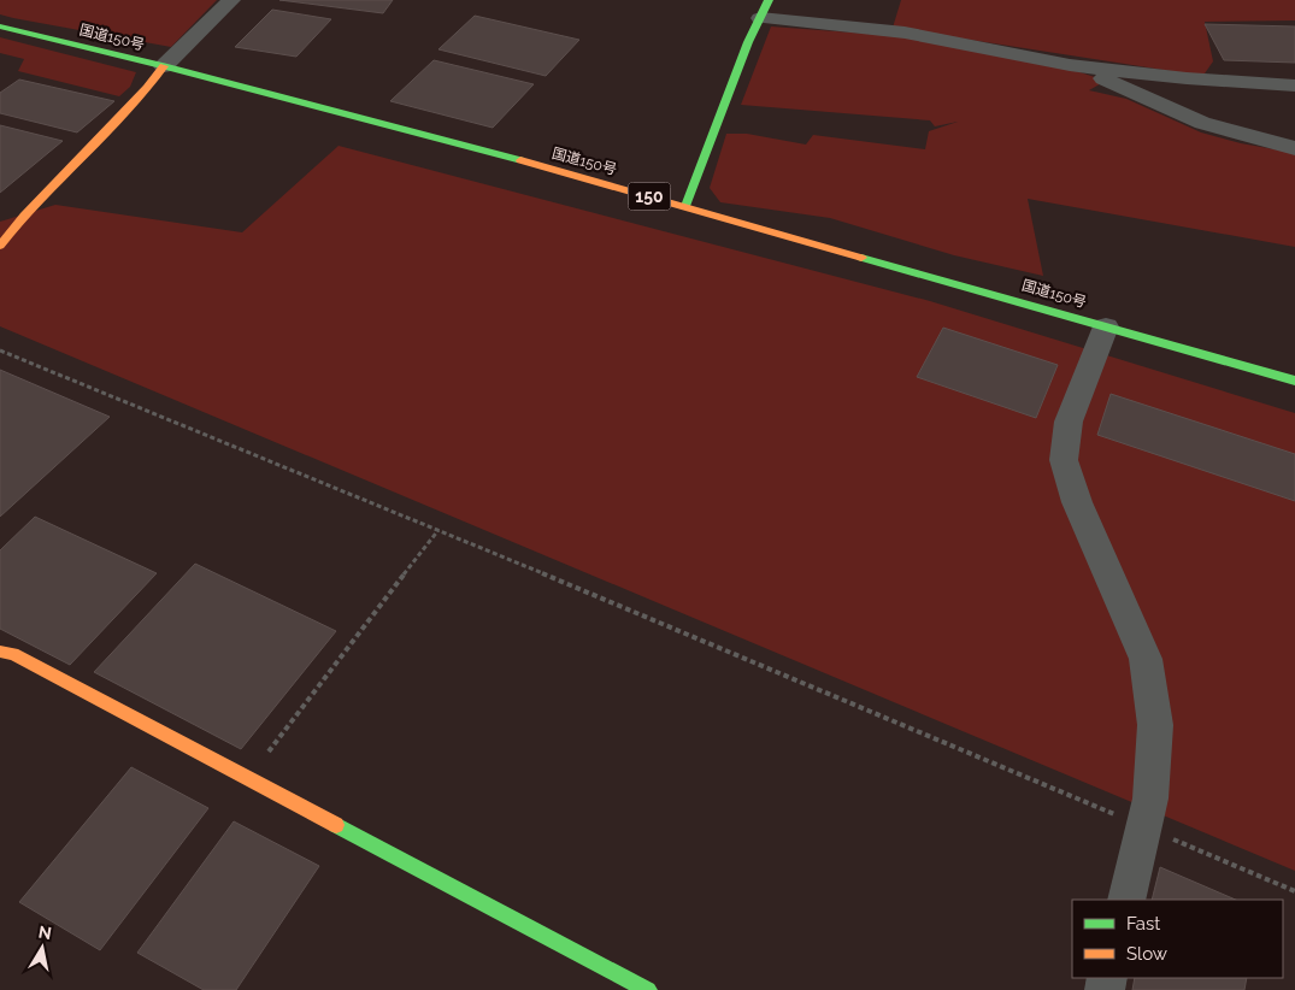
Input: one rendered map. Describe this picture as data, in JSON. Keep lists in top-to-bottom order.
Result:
{
  "streets": {
    "main road": ["国道150号", "150"]
  },
  "legend": ["Fast", "Slow"],
  "north": "top"
}
